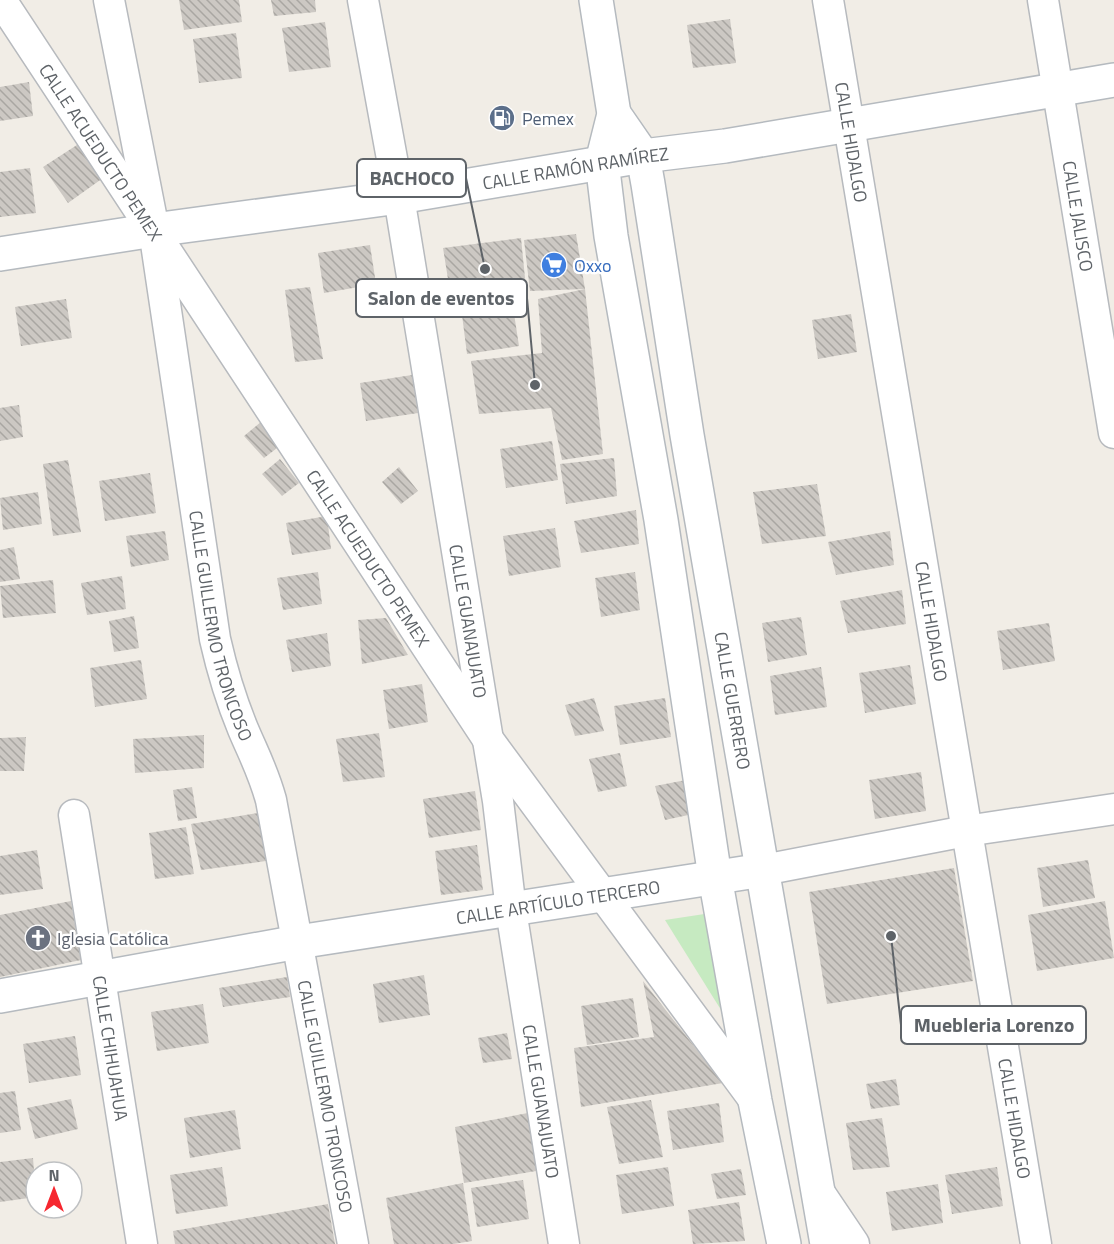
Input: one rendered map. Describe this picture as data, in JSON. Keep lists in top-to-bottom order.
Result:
{
  "streets": {
    "main road": ["CALLE RAMÓN RAMÍREZ", "CALLE GUERRERO", "CALLE ARTÍCULO TERCERO"],
    "street": [
      "CALLE HIDALGO",
      "CALLE ACUEDUCTO PEMEX",
      "CALLE JALISCO",
      "CALLE GUANAJUATO",
      "CALLE GUILLERMO TRONCOSO",
      "CALLE CHIHUAHUA"
    ]
  },
  "crossings": [
    ["CALLE HIDALGO", "CALLE RAMÓN RAMÍREZ"],
    ["CALLE HIDALGO", "CALLE ARTÍCULO TERCERO"],
    ["CALLE ACUEDUCTO PEMEX", "CALLE RAMÓN RAMÍREZ"],
    ["CALLE ACUEDUCTO PEMEX", "CALLE GUANAJUATO"],
    ["CALLE ACUEDUCTO PEMEX", "CALLE GUILLERMO TRONCOSO"],
    ["CALLE ACUEDUCTO PEMEX", "CALLE ARTÍCULO TERCERO"],
    ["CALLE RAMÓN RAMÍREZ", "CALLE JALISCO"],
    ["CALLE RAMÓN RAMÍREZ", "CALLE GUANAJUATO"],
    ["CALLE RAMÓN RAMÍREZ", "CALLE GUILLERMO TRONCOSO"],
    ["CALLE RAMÓN RAMÍREZ", "CALLE GUERRERO"],
    ["CALLE GUANAJUATO", "CALLE ARTÍCULO TERCERO"],
    ["CALLE GUILLERMO TRONCOSO", "CALLE ARTÍCULO TERCERO"],
    ["CALLE GUERRERO", "CALLE ARTÍCULO TERCERO"],
    ["CALLE ARTÍCULO TERCERO", "CALLE CHIHUAHUA"]
  ],
  "places": {
    "fuel station": ["Pemex"],
    "supermarket": ["Oxxo"],
    "other": ["BACHOCO", "Salon de eventos", "Muebleria Lorenzo"],
    "church": ["Iglesia Católica"]
  },
  "north": "top"
}
